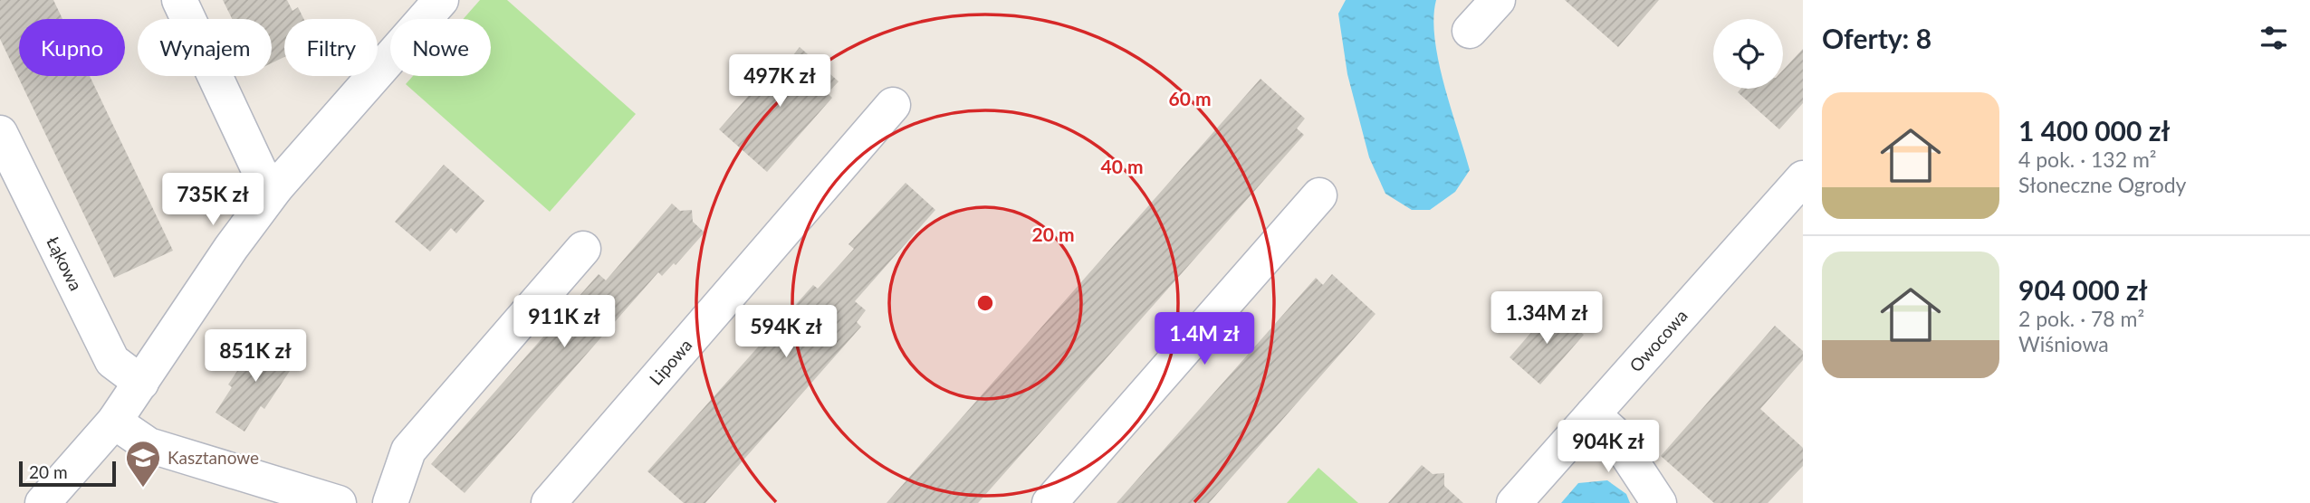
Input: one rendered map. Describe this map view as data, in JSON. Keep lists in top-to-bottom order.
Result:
{
  "streets": {
    "street": ["Łąkowa", "Owocowa", "Lipowa"]
  },
  "places": {
    "school or university": ["Kasztanowe"]
  },
  "scale_bar": "20 m",
  "page": {
    "heading": "Oferty: 8",
    "chip": [
      "Kupno",
      "Wynajem",
      "Filtry",
      "Nowe"
    ],
    "price": [
      "497K zł",
      "735K zł",
      "1.34M zł",
      "911K zł",
      "594K zł",
      "1.4M zł",
      "851K zł",
      "904K zł"
    ],
    "list": [
      {
        "name": "1 400 000 zł",
        "note": "4 pok. · 132 m² · Słoneczne Ogrody"
      },
      {
        "name": "904 000 zł",
        "note": "2 pok. · 78 m² · Wiśniowa"
      }
    ],
    "scale": "20 m"
  },
  "rings": ["60 m", "40 m", "20 m"]
}
